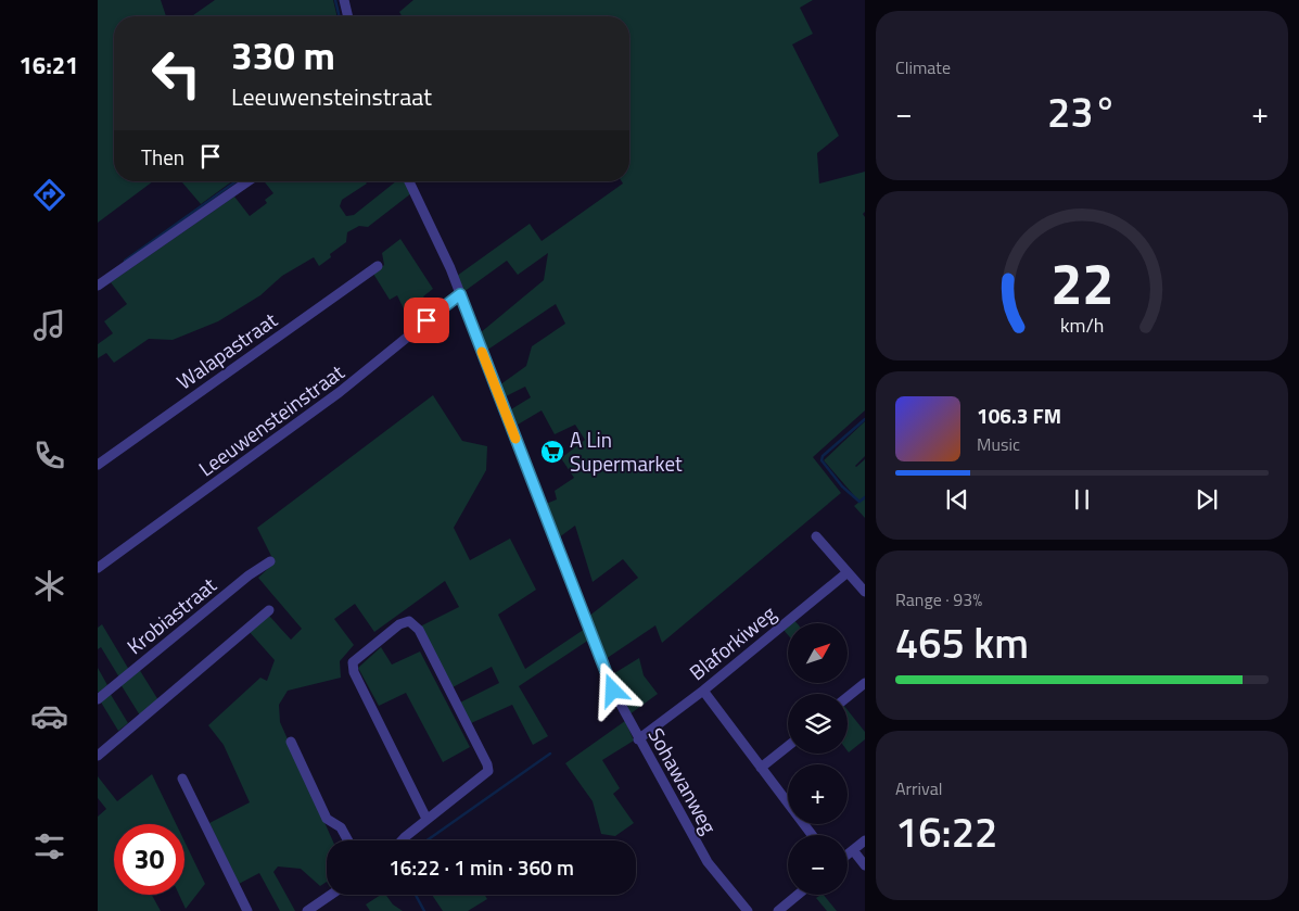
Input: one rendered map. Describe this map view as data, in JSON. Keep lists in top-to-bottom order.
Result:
{
  "streets": {
    "street": [
      "Walapastraat",
      "Leeuwensteinstraat",
      "Krobiastraat",
      "Blaforkiweg",
      "Sohawanweg"
    ]
  },
  "crossings": [
    ["Leeuwensteinstraat", "Sohawanweg"],
    ["Blaforkiweg", "Sohawanweg"]
  ],
  "places": {
    "supermarket": ["A Lin Supermarket"]
  },
  "north": "top right",
  "page": {
    "tabs": "16:21",
    "tile": [
      "Climate",
      ["Range · 93%", "465 km"],
      ["Arrival", "16:22"]
    ],
    "turn": ["330 m", "Leeuwensteinstraat"],
    "heat": ["−", "23°", "+"],
    "then": "Then",
    "song": ["106.3 FM", "Music"],
    "map_buttons": ["+", "−"],
    "limit": "30",
    "trip": "16:22 · 1 min · 360 m",
    "gauge": ["22", "km/h"]
  }
}
